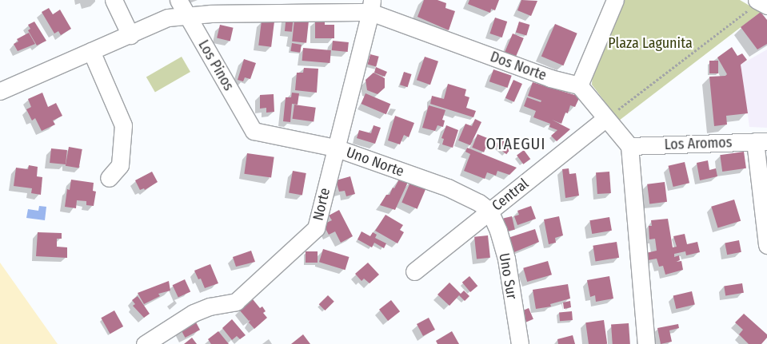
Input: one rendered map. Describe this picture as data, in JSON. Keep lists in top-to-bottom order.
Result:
{
  "streets": {
    "street": [
      "Los Pinos",
      "Dos Norte",
      "Los Aromos",
      "Uno Norte",
      "Central",
      "Norte",
      "Uno Sur"
    ]
  },
  "crossings": [
    ["Los Pinos", "Dos Norte"],
    ["Los Pinos", "Uno Norte"],
    ["Dos Norte", "Norte"],
    ["Uno Norte", "Central"],
    ["Uno Norte", "Norte"],
    ["Uno Norte", "Uno Sur"],
    ["Central", "Uno Sur"]
  ],
  "districts": ["OTAEGUI"],
  "parks": ["Plaza Lagunita"]
}
